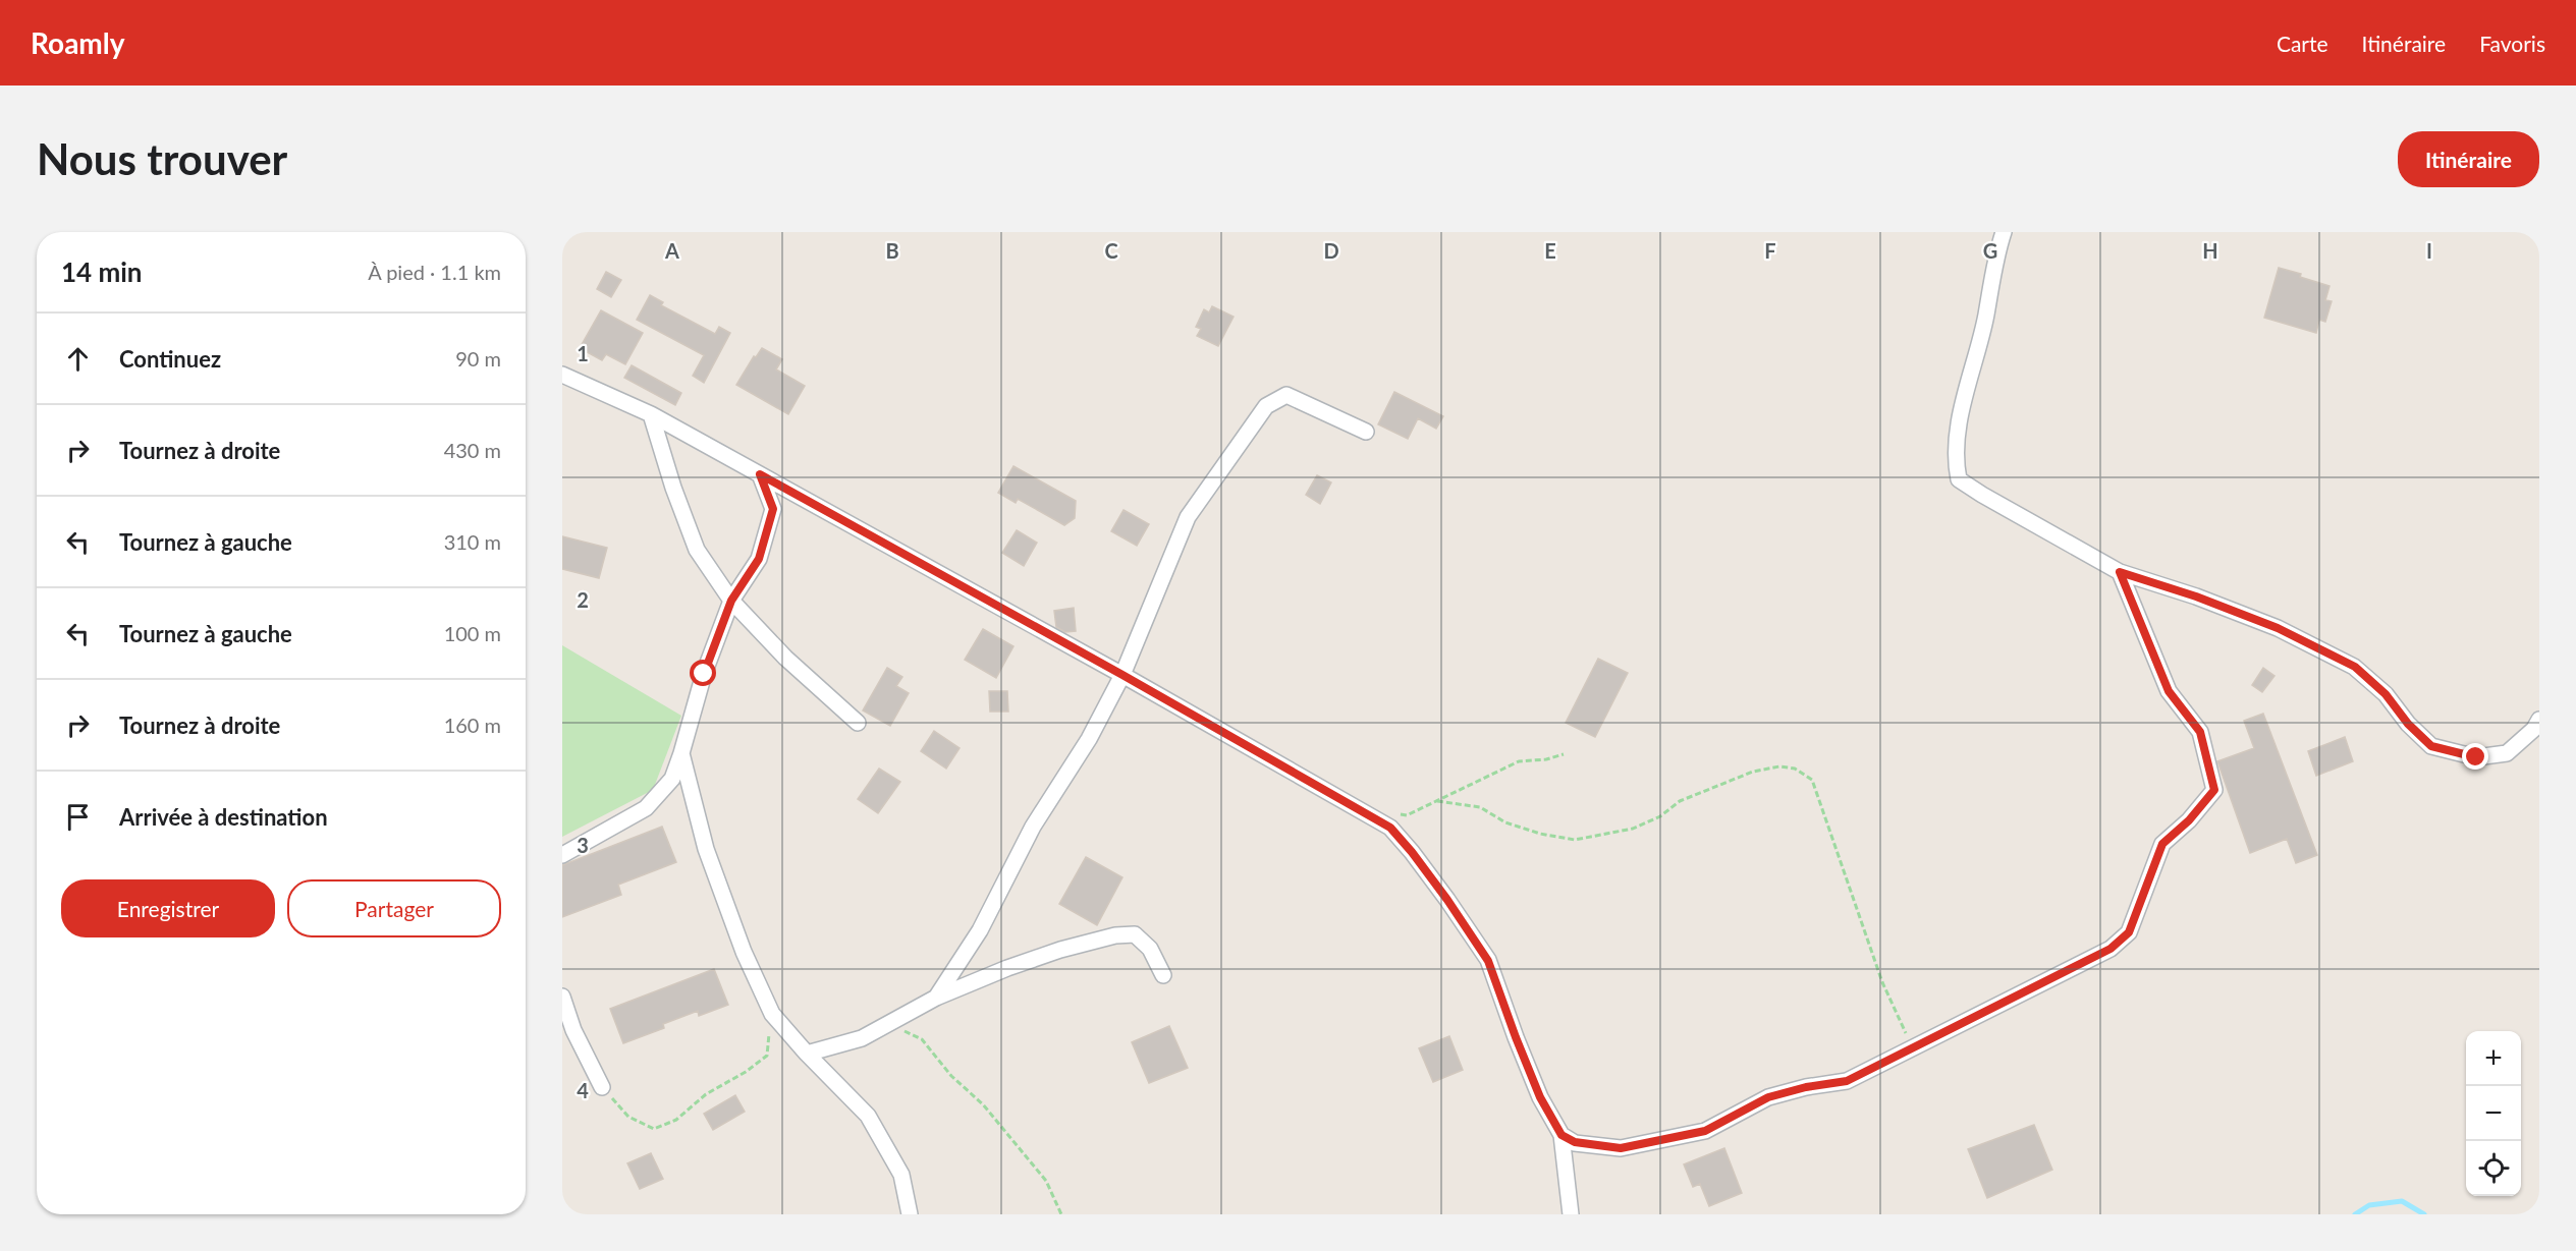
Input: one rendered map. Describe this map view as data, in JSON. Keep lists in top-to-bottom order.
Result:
{
  "page": {
    "header": "Roamly",
    "nav": ["Carte", "Itinéraire", "Favoris"],
    "buttons": [
      "Itinéraire",
      ["Enregistrer", "Partager"]
    ],
    "title": "Nous trouver",
    "heading": ["14 min", "À pied · 1.1 km"],
    "list": [
      ["Continuez", "90 m"],
      ["Tournez à droite", "430 m"],
      ["Tournez à gauche", "310 m"],
      ["Tournez à gauche", "100 m"],
      ["Tournez à droite", "160 m"],
      "Arrivée à destination"
    ],
    "map_buttons": ["+", "−"]
  },
  "grid": {
    "columns": [
      "A",
      "B",
      "C",
      "D",
      "E",
      "F",
      "G",
      "H",
      "I"
    ],
    "rows": [
      "1",
      "2",
      "3",
      "4"
    ]
  }
}
